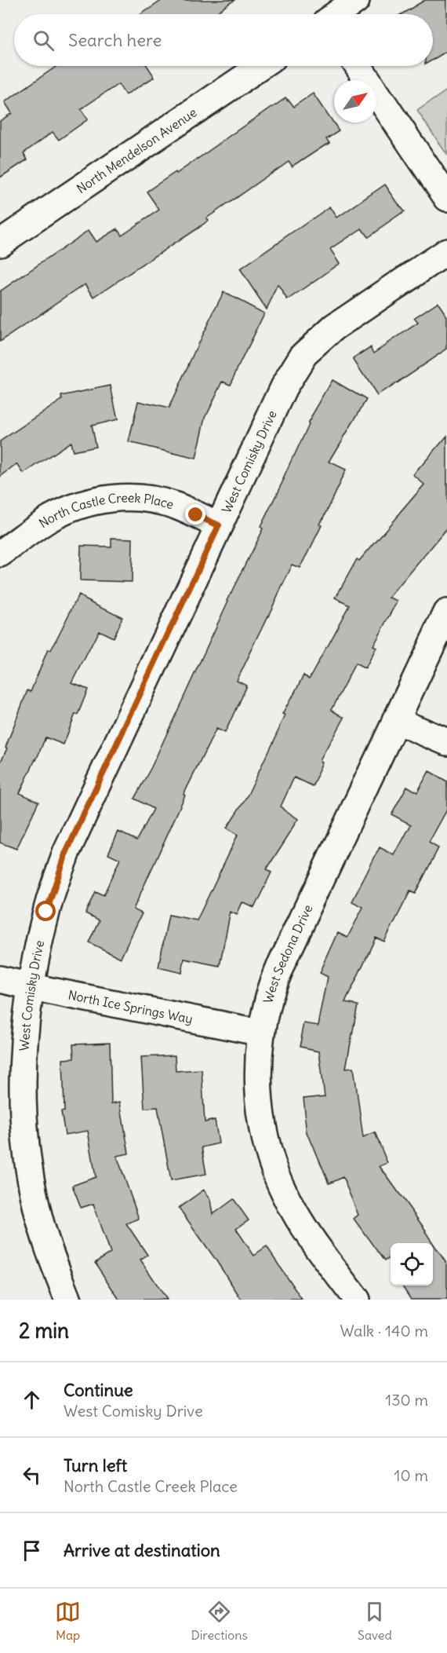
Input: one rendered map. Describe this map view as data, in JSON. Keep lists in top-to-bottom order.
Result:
{
  "streets": {
    "street": [
      "North Mendelson Avenue",
      "West Comisky Drive",
      "North Castle Creek Place",
      "West Sedona Drive",
      "North Ice Springs Way"
    ]
  },
  "crossings": [
    ["West Comisky Drive", "North Castle Creek Place"],
    ["West Comisky Drive", "North Ice Springs Way"],
    ["West Sedona Drive", "North Ice Springs Way"]
  ],
  "north": "top right",
  "page": {
    "search": "Search here",
    "heading": ["2 min", "Walk · 140 m"],
    "list": [
      ["Continue", "West Comisky Drive", "130 m"],
      ["Turn left", "North Castle Creek Place", "10 m"],
      "Arrive at destination"
    ],
    "nav": ["Map", "Directions", "Saved"]
  }
}
